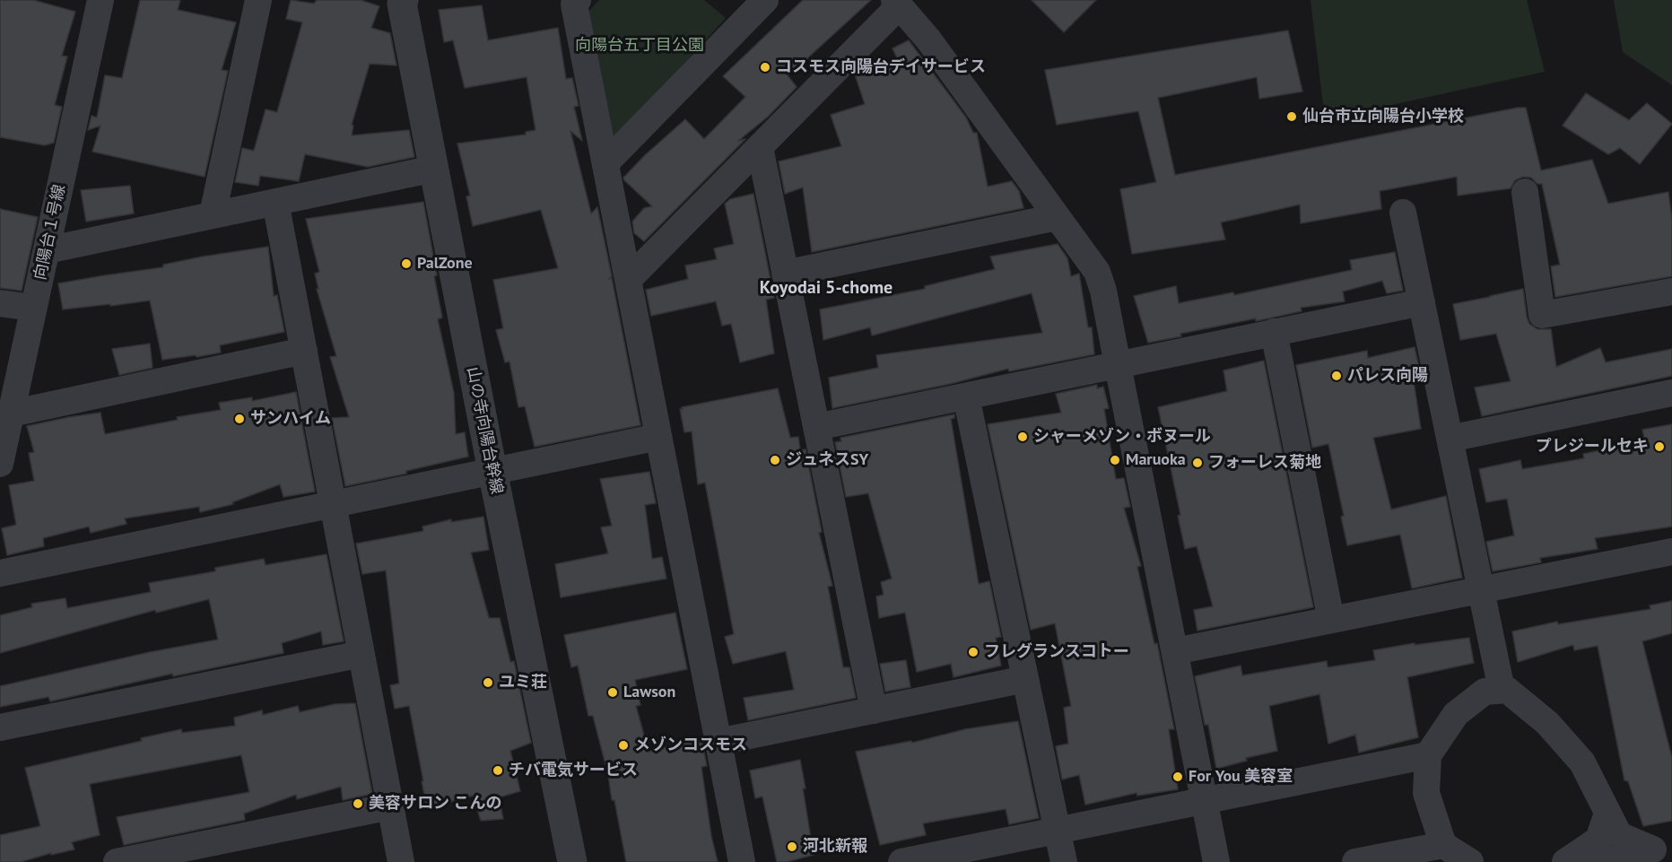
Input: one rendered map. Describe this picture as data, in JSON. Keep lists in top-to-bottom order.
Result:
{
  "streets": {
    "street": ["向陽台１号線", "山の寺向陽台幹線"]
  },
  "districts": ["Koyodai 5-chome"],
  "parks": ["向陽台五丁目公園"],
  "places": [
    "コスモス向陽台デイサービス",
    "仙台市立向陽台小学校",
    "PalZone",
    "パレス向陽",
    "サンハイム",
    "シャーメゾン・ボヌール",
    "プレジールセキ",
    "ジュネスSY",
    "Maruoka",
    "フォーレス菊地",
    "フレグランスコトー",
    "ユミ荘",
    "Lawson",
    "メゾンコスモス",
    "チバ電気サービス",
    "For You 美容室",
    "美容サロン こんの",
    "河北新報"
  ]
}
